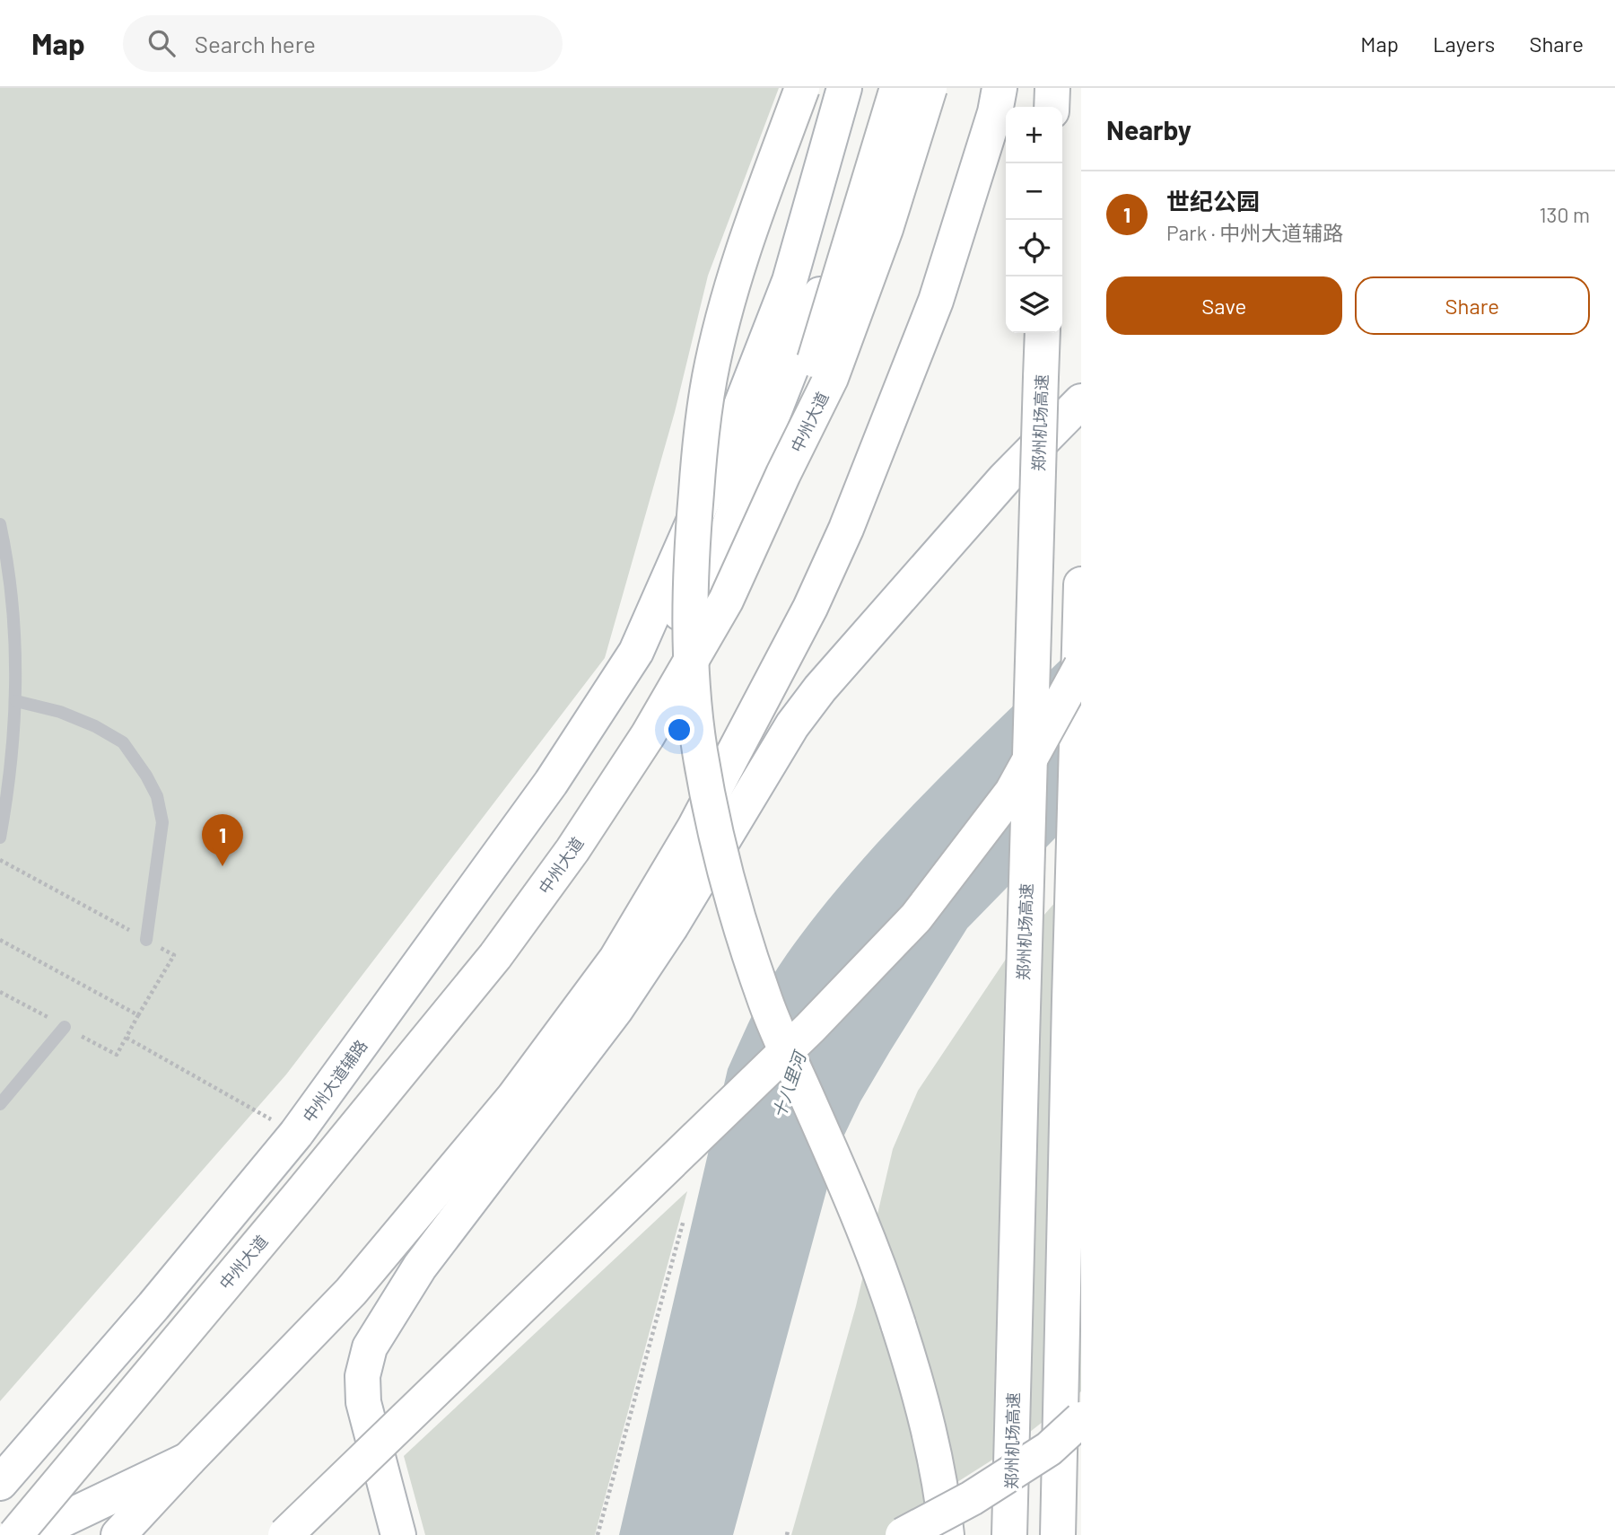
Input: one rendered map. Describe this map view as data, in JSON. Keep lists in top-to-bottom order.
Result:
{
  "streets": {
    "main road": ["中州大道", "郑州机场高速", "中州大道辅路"]
  },
  "water": ["十八里河"],
  "page": {
    "header": "Map",
    "search": "Search here",
    "nav": ["Map", "Layers", "Share"],
    "heading": "Nearby",
    "map_buttons": ["+", "−"],
    "list": [
      {
        "mark": "1",
        "name": "世纪公园",
        "note": "Park · 中州大道辅路",
        "value": "130 m"
      }
    ],
    "buttons": ["Save", "Share"],
    "pins": "1"
  }
}
